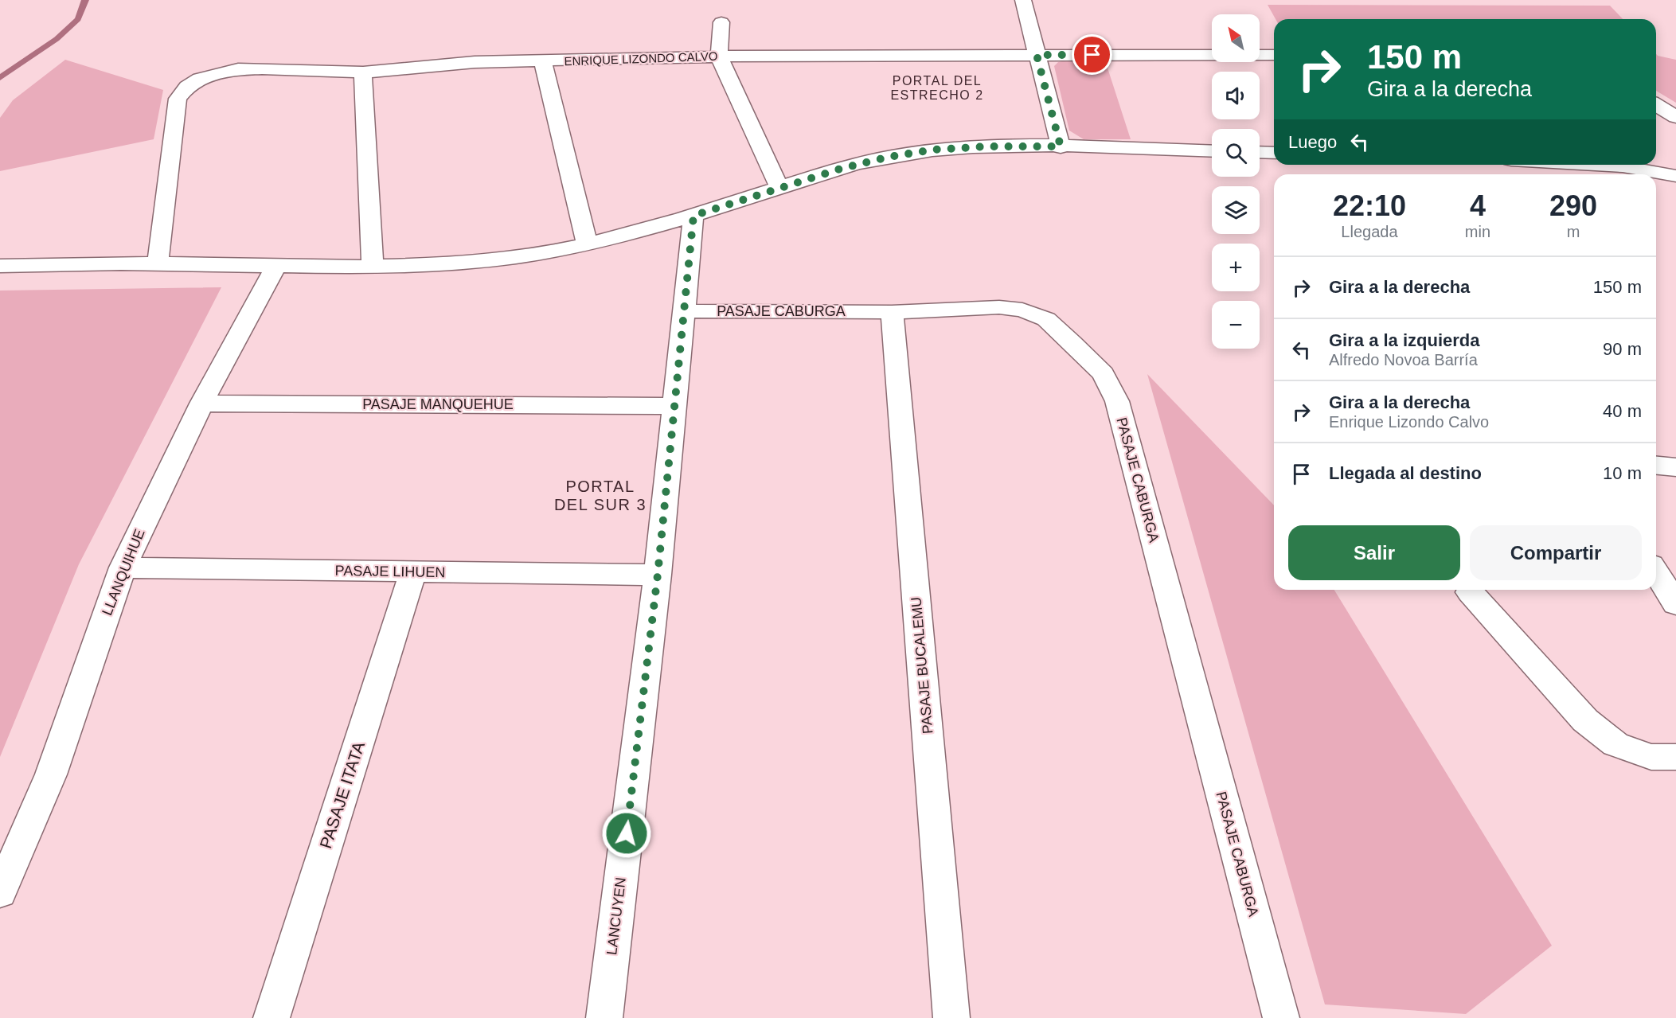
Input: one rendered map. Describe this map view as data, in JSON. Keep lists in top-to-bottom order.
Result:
{
  "streets": {
    "street": [
      "ENRIQUE LIZONDO CALVO",
      "PASAJE CABURGA",
      "PASAJE MANQUEHUE",
      "PASAJE LIHUEN",
      "LLANQUIHUE",
      "PASAJE BUCALEMU",
      "PASAJE ITATA",
      "LANCUYEN"
    ]
  },
  "crossings": [
    ["PASAJE CABURGA", "PASAJE BUCALEMU"],
    ["PASAJE CABURGA", "LANCUYEN"],
    ["PASAJE MANQUEHUE", "LLANQUIHUE"],
    ["PASAJE MANQUEHUE", "LANCUYEN"],
    ["PASAJE LIHUEN", "LLANQUIHUE"],
    ["PASAJE LIHUEN", "PASAJE ITATA"],
    ["PASAJE LIHUEN", "LANCUYEN"]
  ],
  "districts": ["PORTAL DEL ESTRECHO 2", "PORTAL DEL SUR 3"],
  "north": "top left",
  "page": {
    "map_buttons": ["+", "−"],
    "turn": ["150 m", "Gira a la derecha"],
    "then": "Luego",
    "eta": [
      "22:10",
      "Llegada",
      "4",
      "min",
      "290",
      "m"
    ],
    "list": [
      {
        "name": "Gira a la derecha",
        "value": "150 m"
      },
      {
        "name": "Gira a la izquierda",
        "note": "Alfredo Novoa Barría",
        "value": "90 m"
      },
      {
        "name": "Gira a la derecha",
        "note": "Enrique Lizondo Calvo",
        "value": "40 m"
      },
      {
        "name": "Llegada al destino",
        "value": "10 m"
      }
    ],
    "buttons": ["Salir", "Compartir"]
  }
}
